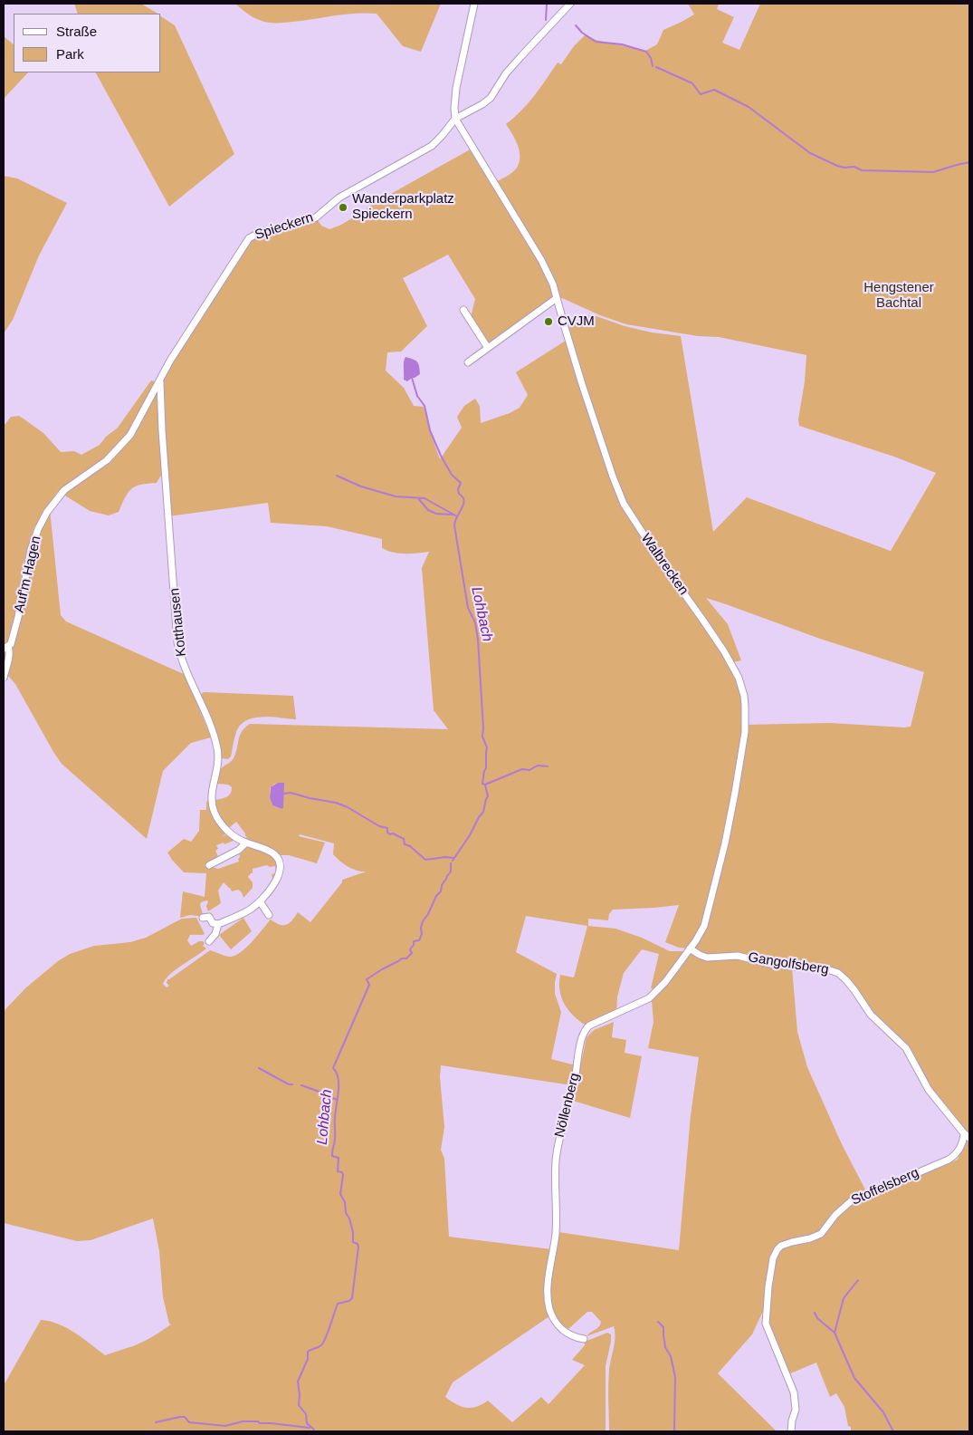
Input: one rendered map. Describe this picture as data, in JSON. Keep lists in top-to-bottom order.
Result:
{
  "streets": {
    "street": [
      "Spieckern",
      "Walbrecken",
      "Auf'm Hagen",
      "Kotthausen",
      "Gangolfsberg",
      "Nöllenberg",
      "Stoffelsberg"
    ]
  },
  "crossings": [
    ["Spieckern", "Walbrecken"],
    ["Spieckern", "Auf'm Hagen"],
    ["Spieckern", "Kotthausen"],
    ["Walbrecken", "Nöllenberg"],
    ["Auf'm Hagen", "Kotthausen"],
    ["Gangolfsberg", "Nöllenberg"],
    ["Gangolfsberg", "Stoffelsberg"]
  ],
  "water": ["Lohbach"],
  "parks": ["Hengstener Bachtal"],
  "places": ["Wanderparkplatz Spieckern", "CVJM"],
  "legend": ["Straße", "Park"]
}
